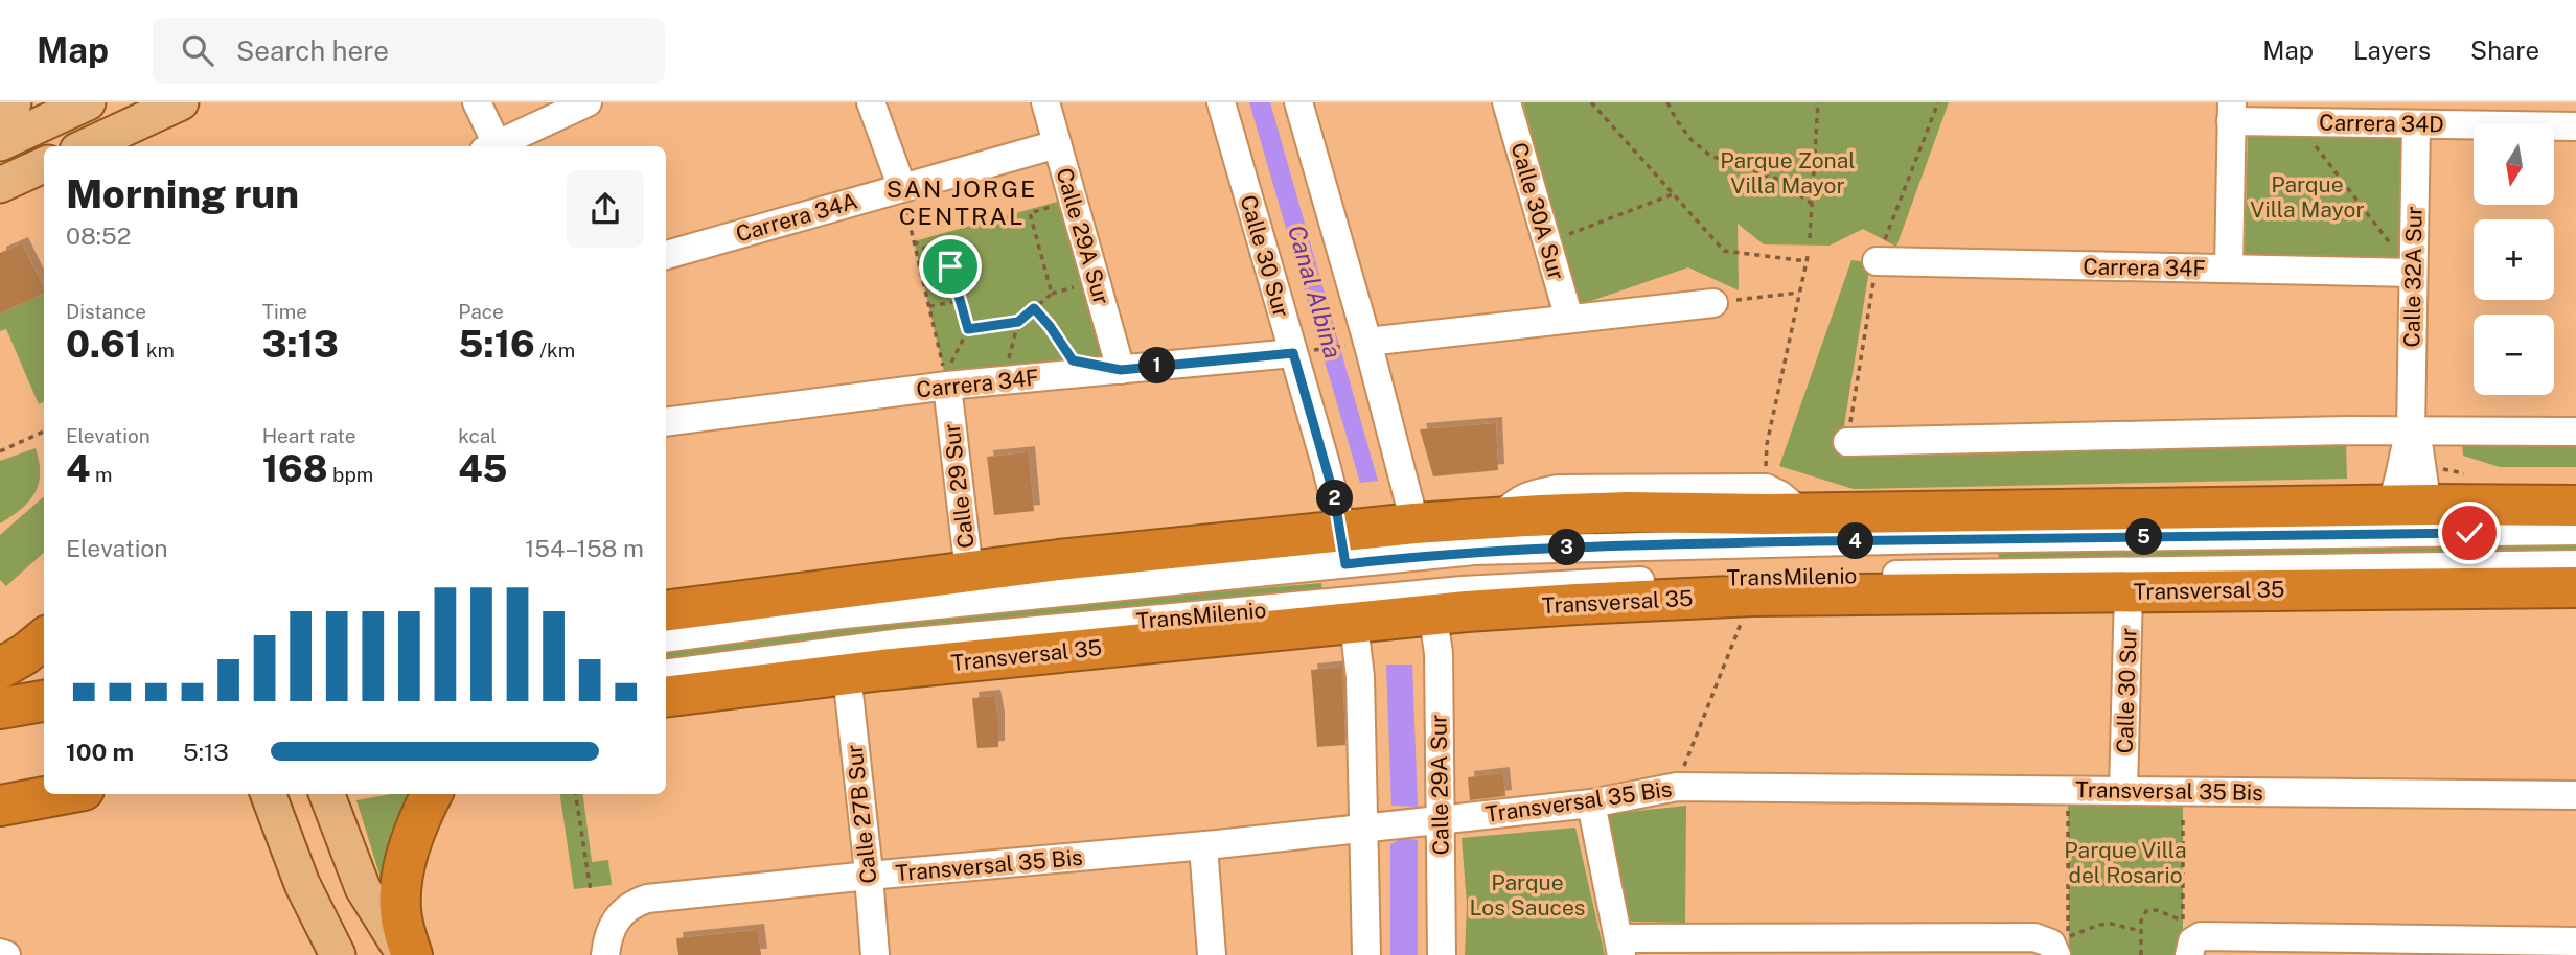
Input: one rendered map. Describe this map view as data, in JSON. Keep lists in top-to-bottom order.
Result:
{
  "streets": {
    "highway": ["Transversal 35"],
    "street": [
      "Carrera 34D",
      "Calle 30A Sur",
      "Carrera 34A",
      "Calle 29A Sur",
      "Calle 30 Sur",
      "Carrera 34F",
      "Calle 32A Sur",
      "Calle 29 Sur",
      "TransMilenio",
      "Transversal 35 Bis",
      "Calle 27B Sur"
    ]
  },
  "crossings": [
    ["Carrera 34D", "Calle 32A Sur"],
    ["Carrera 34A", "Calle 29A Sur"],
    ["Calle 29A Sur", "Carrera 34F"],
    ["Calle 29A Sur", "TransMilenio"],
    ["Calle 29A Sur", "Transversal 35"],
    ["Calle 29A Sur", "Transversal 35 Bis"],
    ["Calle 30 Sur", "Carrera 34F"],
    ["Calle 30 Sur", "TransMilenio"],
    ["Calle 30 Sur", "Transversal 35"],
    ["Calle 30 Sur", "Transversal 35 Bis"],
    ["Carrera 34F", "Calle 32A Sur"],
    ["Carrera 34F", "Calle 29 Sur"],
    ["TransMilenio", "Transversal 35"],
    ["Transversal 35", "Calle 27B Sur"],
    ["Transversal 35 Bis", "Calle 27B Sur"]
  ],
  "districts": ["SAN JORGE CENTRAL"],
  "water": ["Canal Albina"],
  "parks": [
    "Parque Zonal Villa Mayor",
    "Parque Villa Mayor",
    "Parque Villa del Rosario",
    "Parque Los Sauces"
  ],
  "north": "bottom",
  "page": {
    "header": "Map",
    "search": "Search here",
    "nav": ["Map", "Layers", "Share"],
    "map_buttons": ["+", "−"],
    "heading": ["Morning run", "08:52"],
    "stats": [
      ["Distance", "0.61 km"],
      ["Time", "3:13"],
      ["Pace", "5:16 /km"],
      ["Elevation", "4 m"],
      ["Heart rate", "168 bpm"],
      ["kcal", "45"]
    ],
    "pins": [
      "1",
      "2",
      "5",
      "4",
      "3"
    ],
    "chart": ["Elevation", "154–158 m"],
    "list": [
      {
        "name": "100 m",
        "note": "5:13"
      }
    ]
  }
}
